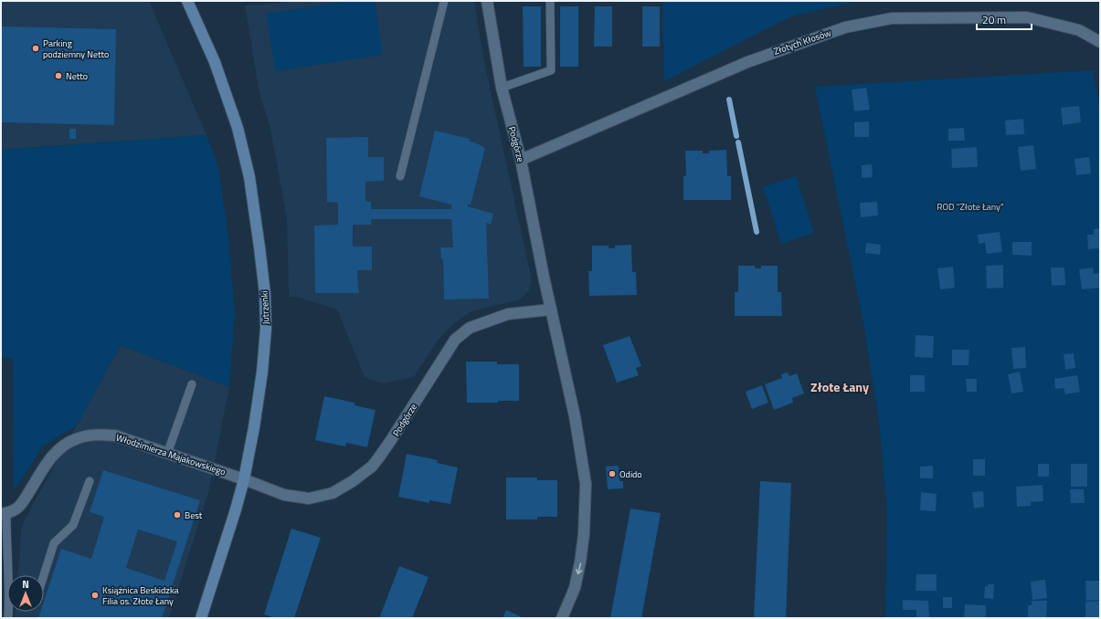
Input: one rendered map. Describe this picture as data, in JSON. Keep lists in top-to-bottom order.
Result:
{
  "streets": {
    "street": [
      "Złotych Kłosów",
      "Podgórze",
      "Jutrzenki",
      "Włodzimierza Majakowskiego"
    ]
  },
  "crossings": [
    ["Złotych Kłosów", "Podgórze"],
    ["Podgórze", "Jutrzenki"],
    ["Podgórze", "Włodzimierza Majakowskiego"],
    ["Jutrzenki", "Włodzimierza Majakowskiego"]
  ],
  "districts": ["Złote Łany"],
  "parks": ["ROD \"Złote Łany\""],
  "places": [
    "Parking podziemny Netto",
    "Netto",
    "Odido",
    "Best",
    "Książnica Beskidzka Filia os. Złote Łany"
  ],
  "scale_bar": "20 m",
  "north": "top"
}
